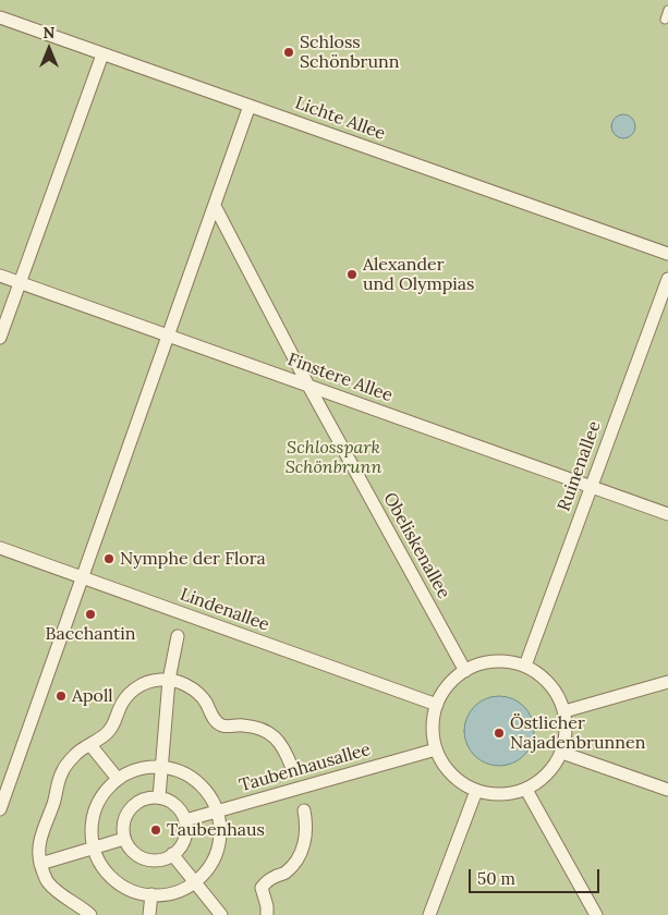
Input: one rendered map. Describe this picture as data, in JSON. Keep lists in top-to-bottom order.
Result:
{
  "streets": {
    "street": [
      "Lichte Allee",
      "Finstere Allee",
      "Ruinenallee",
      "Obeliskenallee",
      "Lindenallee",
      "Taubenhausallee"
    ]
  },
  "crossings": [
    ["Finstere Allee", "Ruinenallee"],
    ["Finstere Allee", "Obeliskenallee"],
    ["Ruinenallee", "Obeliskenallee"],
    ["Ruinenallee", "Lindenallee"],
    ["Ruinenallee", "Taubenhausallee"],
    ["Obeliskenallee", "Lindenallee"],
    ["Obeliskenallee", "Taubenhausallee"],
    ["Lindenallee", "Taubenhausallee"]
  ],
  "parks": ["Schlosspark Schönbrunn"],
  "places": [
    "Schloss Schönbrunn",
    "Alexander und Olympias",
    "Nymphe der Flora",
    "Bacchantin",
    "Apoll",
    "Östlicher Najadenbrunnen",
    "Taubenhaus"
  ],
  "scale_bar": "50 m",
  "north": "top"
}
